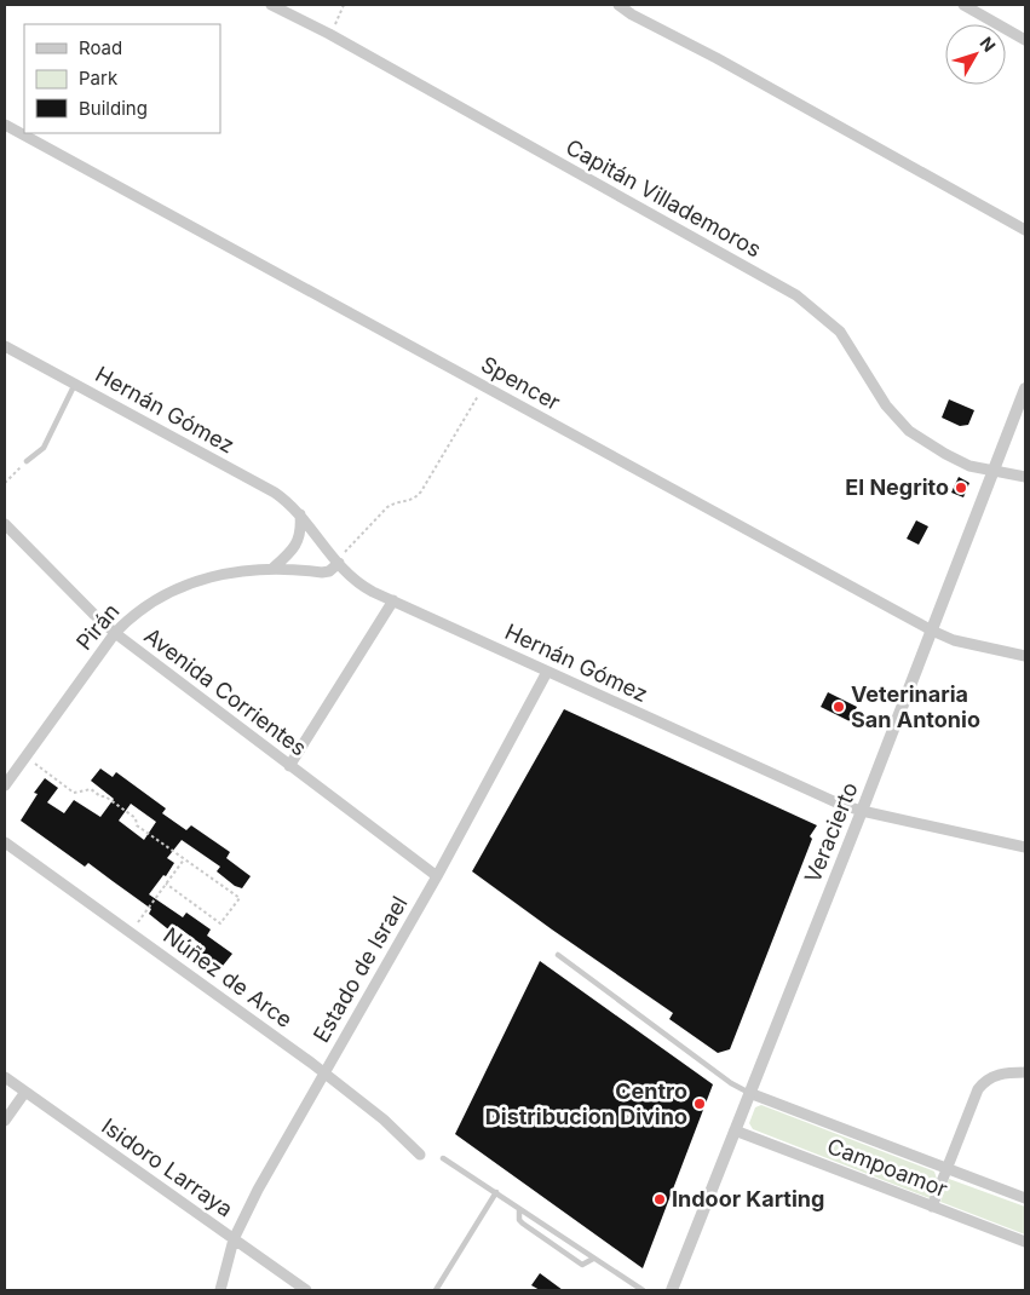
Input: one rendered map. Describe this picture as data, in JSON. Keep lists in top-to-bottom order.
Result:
{
  "streets": {
    "street": [
      "Capitán Villademoros",
      "Spencer",
      "Hernán Gómez",
      "Pirán",
      "Avenida Corrientes",
      "Veracierto",
      "Estado de Israel",
      "Núñez de Arce",
      "Isidoro Larraya",
      "Campoamor"
    ]
  },
  "crossings": [
    ["Capitán Villademoros", "Veracierto"],
    ["Spencer", "Veracierto"],
    ["Hernán Gómez", "Pirán"],
    ["Hernán Gómez", "Veracierto"],
    ["Hernán Gómez", "Estado de Israel"],
    ["Pirán", "Avenida Corrientes"],
    ["Avenida Corrientes", "Estado de Israel"],
    ["Veracierto", "Campoamor"],
    ["Estado de Israel", "Núñez de Arce"],
    ["Estado de Israel", "Isidoro Larraya"]
  ],
  "places": [
    "El Negrito",
    "Veterinaria San Antonio",
    "Centro Distribucion Divino",
    "Indoor Karting"
  ],
  "legend": ["Road", "Park", "Building"],
  "north": "top right"
}
